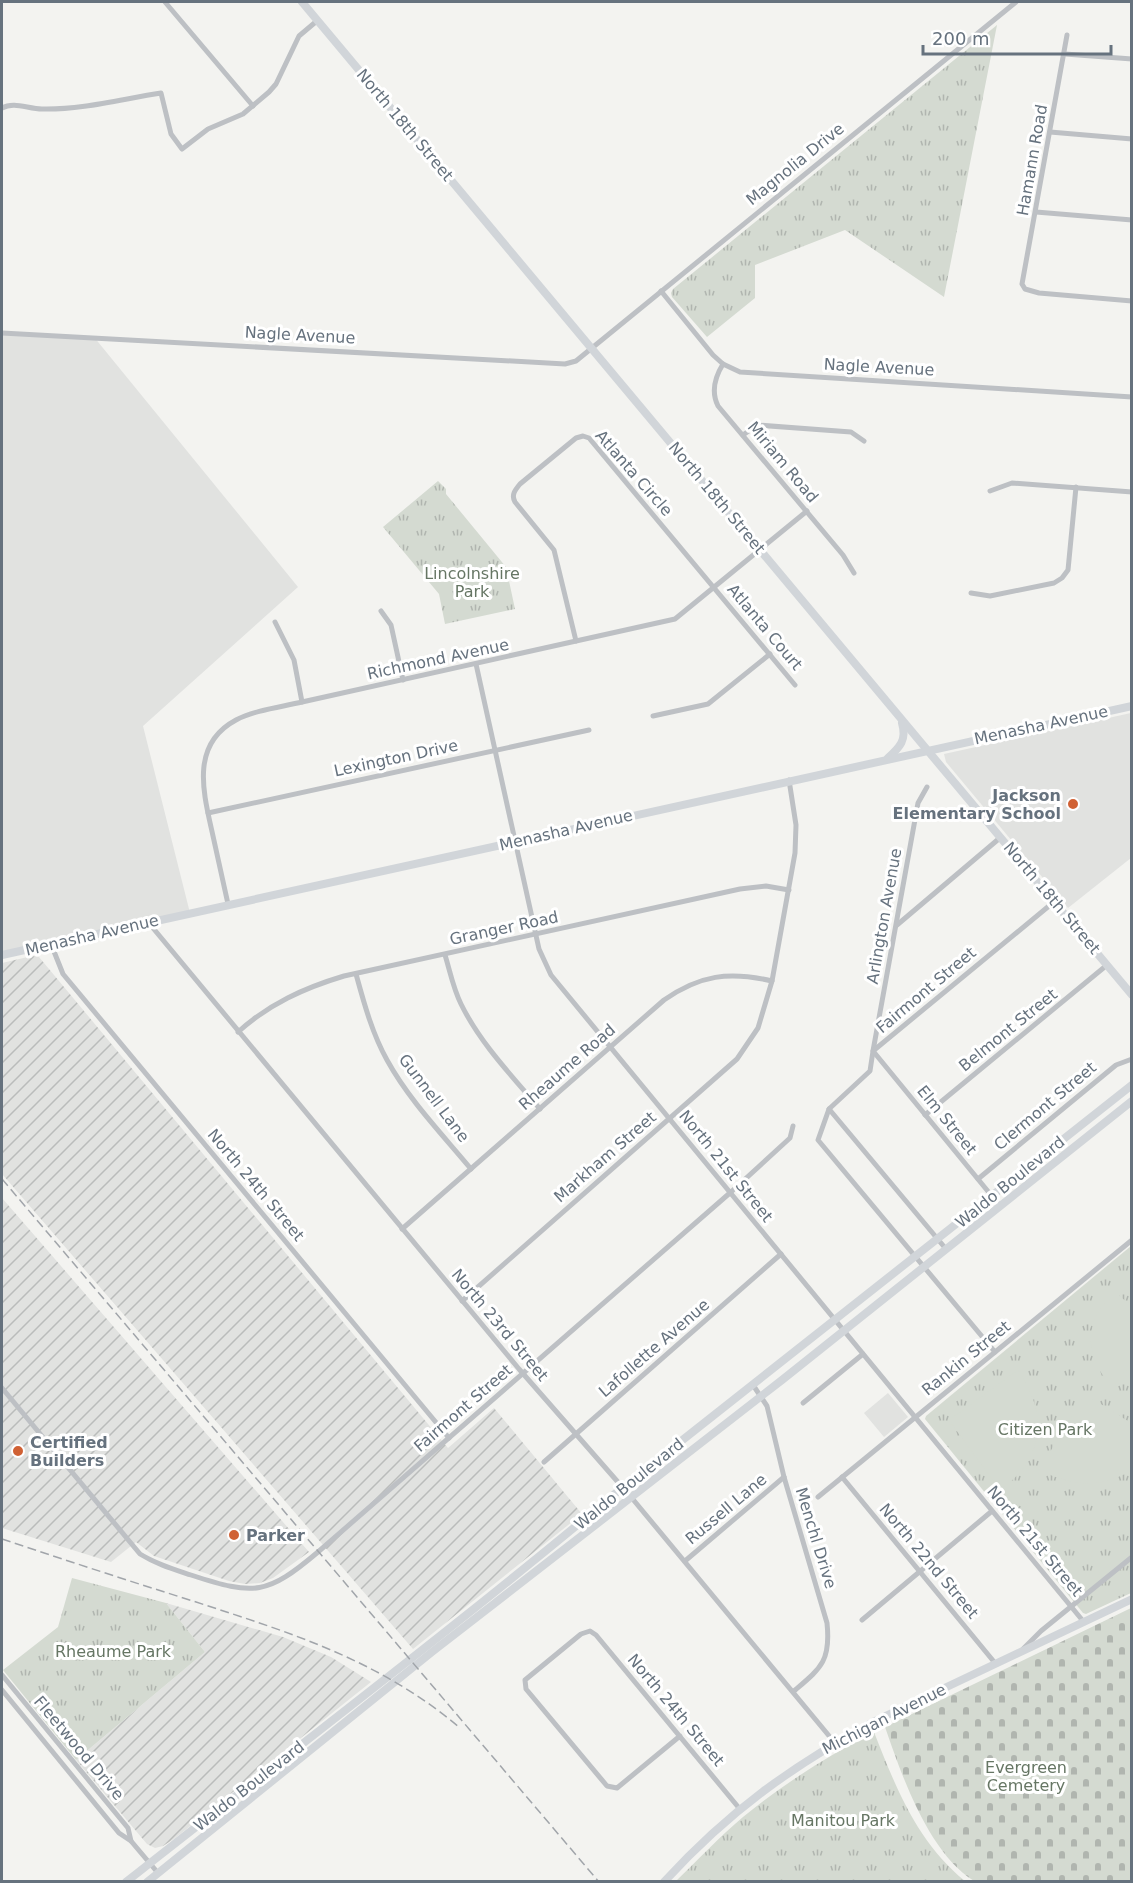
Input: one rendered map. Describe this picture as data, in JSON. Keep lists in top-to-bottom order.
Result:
{
  "streets": {
    "main road": ["Waldo Boulevard"],
    "street": [
      "North 18th Street",
      "Hamann Road",
      "Magnolia Drive",
      "Nagle Avenue",
      "Miriam Road",
      "Atlanta Circle",
      "Atlanta Court",
      "Richmond Avenue",
      "Menasha Avenue",
      "Lexington Drive",
      "Arlington Avenue",
      "Granger Road",
      "Fairmont Street",
      "Belmont Street",
      "Rheaume Road",
      "Gunnell Lane",
      "Clermont Street",
      "Elm Street",
      "Markham Street",
      "North 21st Street",
      "North 24th Street",
      "North 23rd Street",
      "Lafollette Avenue",
      "Rankin Street",
      "Russell Lane",
      "Menchl Drive",
      "North 22nd Street",
      "Michigan Avenue",
      "Fleetwood Drive"
    ]
  },
  "crossings": [
    ["North 18th Street", "Magnolia Drive"],
    ["North 18th Street", "Nagle Avenue"],
    ["North 18th Street", "Richmond Avenue"],
    ["North 18th Street", "Menasha Avenue"],
    ["North 18th Street", "Fairmont Street"],
    ["North 18th Street", "Belmont Street"],
    ["Magnolia Drive", "Nagle Avenue"],
    ["Nagle Avenue", "Miriam Road"],
    ["Miriam Road", "Richmond Avenue"],
    ["Atlanta Circle", "Atlanta Court"],
    ["Atlanta Circle", "Richmond Avenue"],
    ["Atlanta Court", "Richmond Avenue"],
    ["Richmond Avenue", "Menasha Avenue"],
    ["Richmond Avenue", "Lexington Drive"],
    ["Richmond Avenue", "North 21st Street"],
    ["Menasha Avenue", "Markham Street"],
    ["Menasha Avenue", "North 21st Street"],
    ["Menasha Avenue", "North 24th Street"],
    ["Menasha Avenue", "North 23rd Street"],
    ["Lexington Drive", "North 21st Street"],
    ["Arlington Avenue", "Fairmont Street"],
    ["Arlington Avenue", "Elm Street"],
    ["Granger Road", "Gunnell Lane"],
    ["Granger Road", "Markham Street"],
    ["Granger Road", "North 21st Street"],
    ["Granger Road", "North 23rd Street"],
    ["Fairmont Street", "Elm Street"],
    ["Fairmont Street", "North 21st Street"],
    ["Fairmont Street", "North 24th Street"],
    ["Fairmont Street", "North 23rd Street"],
    ["Belmont Street", "Elm Street"],
    ["Rheaume Road", "Gunnell Lane"],
    ["Rheaume Road", "Markham Street"],
    ["Rheaume Road", "North 21st Street"],
    ["Rheaume Road", "North 23rd Street"],
    ["Clermont Street", "Elm Street"],
    ["Elm Street", "Waldo Boulevard"],
    ["Markham Street", "North 21st Street"],
    ["Markham Street", "North 23rd Street"],
    ["North 21st Street", "Waldo Boulevard"],
    ["North 21st Street", "Lafollette Avenue"],
    ["North 21st Street", "Rankin Street"],
    ["North 21st Street", "Michigan Avenue"],
    ["Waldo Boulevard", "North 23rd Street"],
    ["Waldo Boulevard", "Menchl Drive"],
    ["Waldo Boulevard", "Fleetwood Drive"],
    ["North 24th Street", "Michigan Avenue"],
    ["North 23rd Street", "Lafollette Avenue"],
    ["North 23rd Street", "Russell Lane"],
    ["North 23rd Street", "Menchl Drive"],
    ["North 23rd Street", "Michigan Avenue"],
    ["Rankin Street", "North 22nd Street"],
    ["Russell Lane", "Menchl Drive"],
    ["North 22nd Street", "Michigan Avenue"]
  ],
  "parks": [
    "Lincolnshire Park",
    "Citizen Park",
    "Rheaume Park",
    "Evergreen Cemetery",
    "Manitou Park"
  ],
  "places": ["Jackson Elementary School", "Certified Builders", "Parker"],
  "scale_bar": "200 m"
}
